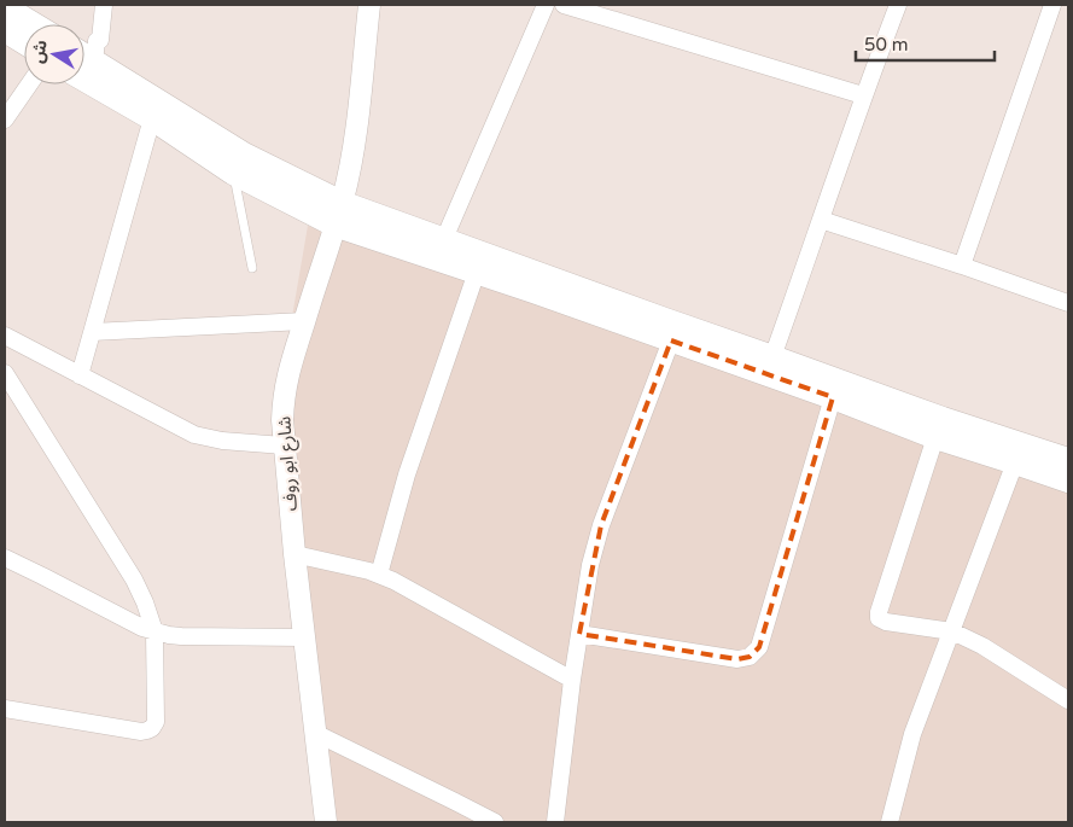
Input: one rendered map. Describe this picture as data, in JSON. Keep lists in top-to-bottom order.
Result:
{
  "streets": {
    "street": ["شارع ابو روف"]
  },
  "scale_bar": "50 m",
  "north": "left"
}
